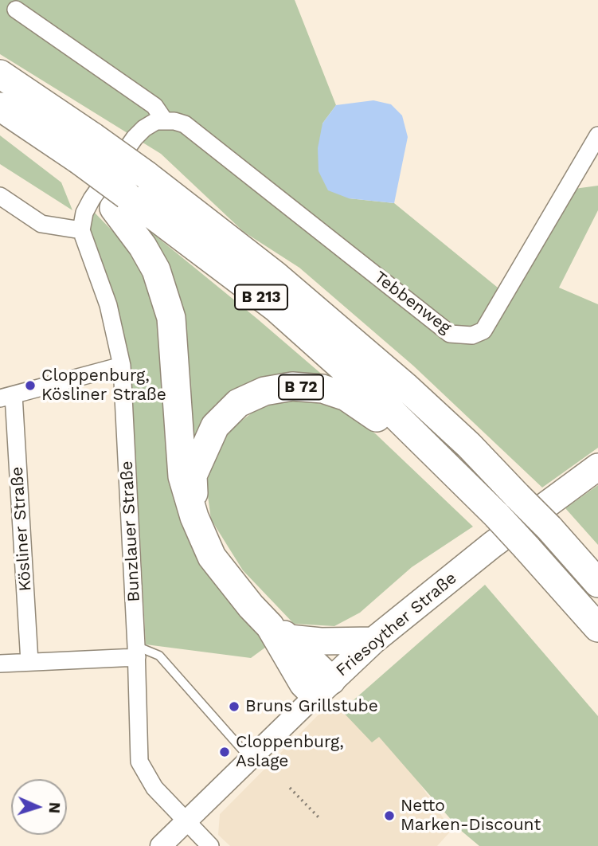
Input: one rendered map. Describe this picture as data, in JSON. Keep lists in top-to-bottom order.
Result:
{
  "streets": {
    "highway": ["B 213", "B 72"],
    "main road": ["Friesoyther Straße"],
    "street": ["Tebbenweg", "Kösliner Straße", "Bunzlauer Straße"]
  },
  "crossings": [
    ["B 213", "B 72"],
    ["Bunzlauer Straße", "Friesoyther Straße"]
  ],
  "places": [
    "Cloppenburg, Kösliner Straße",
    "Bruns Grillstube",
    "Cloppenburg, Aslage",
    "Netto Marken-Discount"
  ],
  "north": "right"
}
